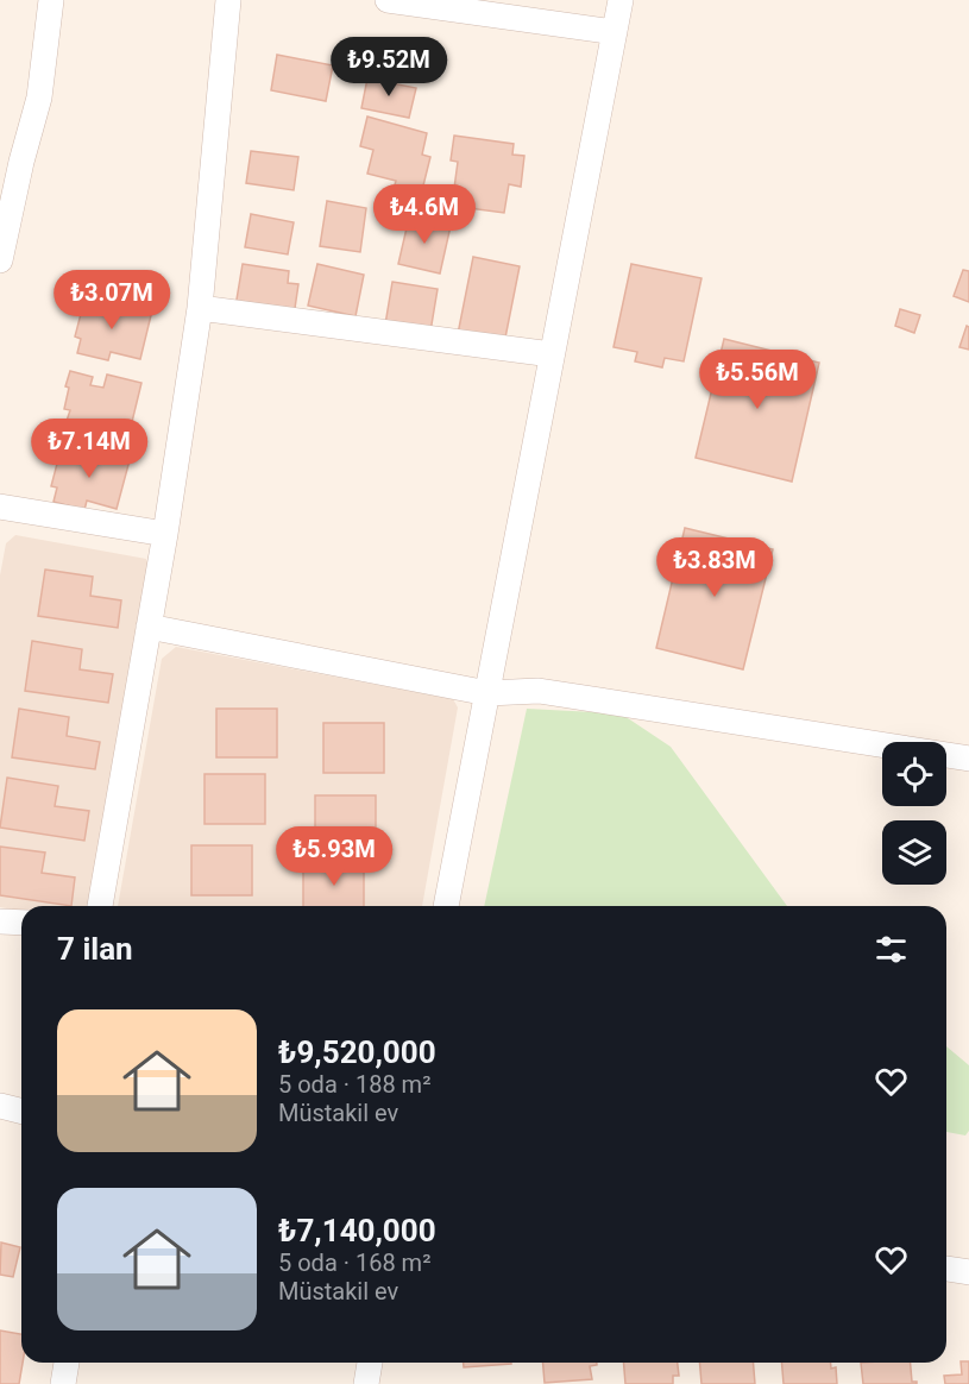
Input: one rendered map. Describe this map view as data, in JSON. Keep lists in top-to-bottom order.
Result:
{
  "page": {
    "price": [
      "₺9.52M",
      "₺4.6M",
      "₺3.07M",
      "₺5.56M",
      "₺7.14M",
      "₺3.83M",
      "₺5.93M"
    ],
    "heading": "7 ilan",
    "list": [
      {
        "name": "₺9,520,000",
        "note": "5 oda · 188 m² · Müstakil ev"
      },
      {
        "name": "₺7,140,000",
        "note": "5 oda · 168 m² · Müstakil ev"
      }
    ]
  }
}
